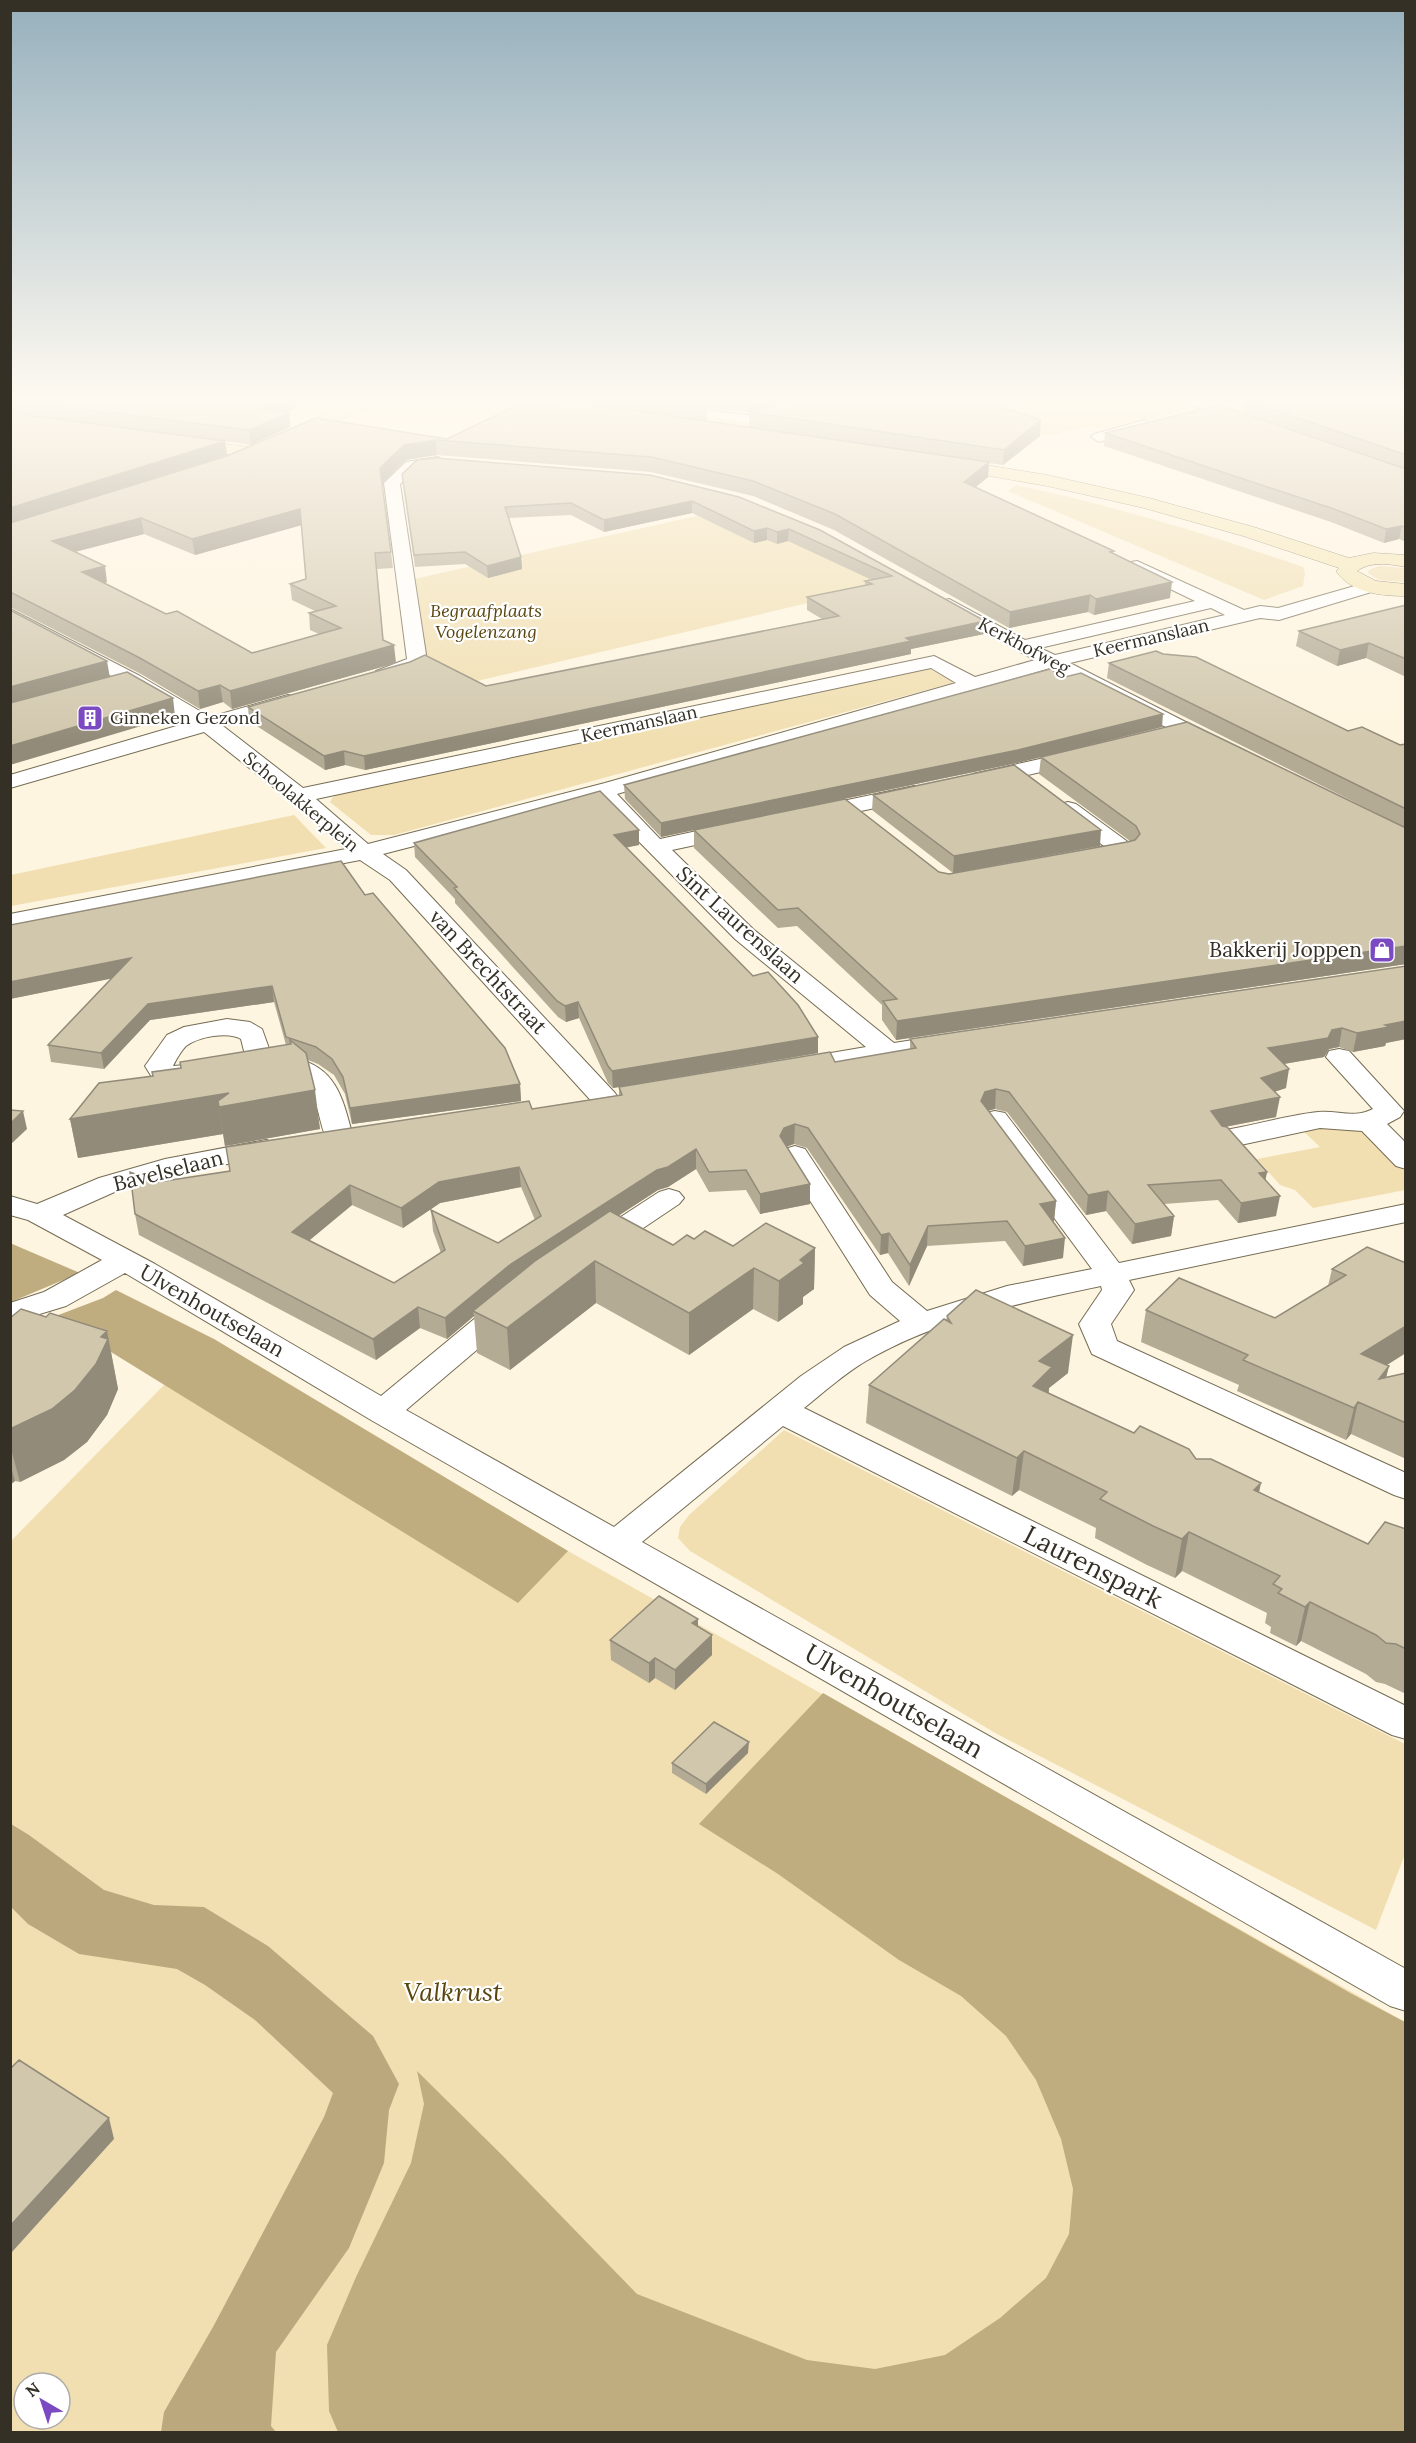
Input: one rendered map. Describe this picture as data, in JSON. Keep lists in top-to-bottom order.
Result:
{
  "streets": {
    "street": [
      "Keermanslaan",
      "Kerkhofweg",
      "Schoolakkerplein",
      "Sint Laurenslaan",
      "van Brechtstraat",
      "Bavelselaan",
      "Ulvenhoutselaan",
      "Laurenspark"
    ]
  },
  "crossings": [
    ["Keermanslaan", "Kerkhofweg"],
    ["Keermanslaan", "Schoolakkerplein"],
    ["Keermanslaan", "Sint Laurenslaan"],
    ["Keermanslaan", "van Brechtstraat"],
    ["Schoolakkerplein", "van Brechtstraat"],
    ["Bavelselaan", "Ulvenhoutselaan"]
  ],
  "parks": ["Begraafplaats Vogelenzang", "Valkrust"],
  "places": {
    "building": ["Ginneken Gezond"],
    "shop": ["Bakkerij Joppen"]
  },
  "north": "top left"
}
